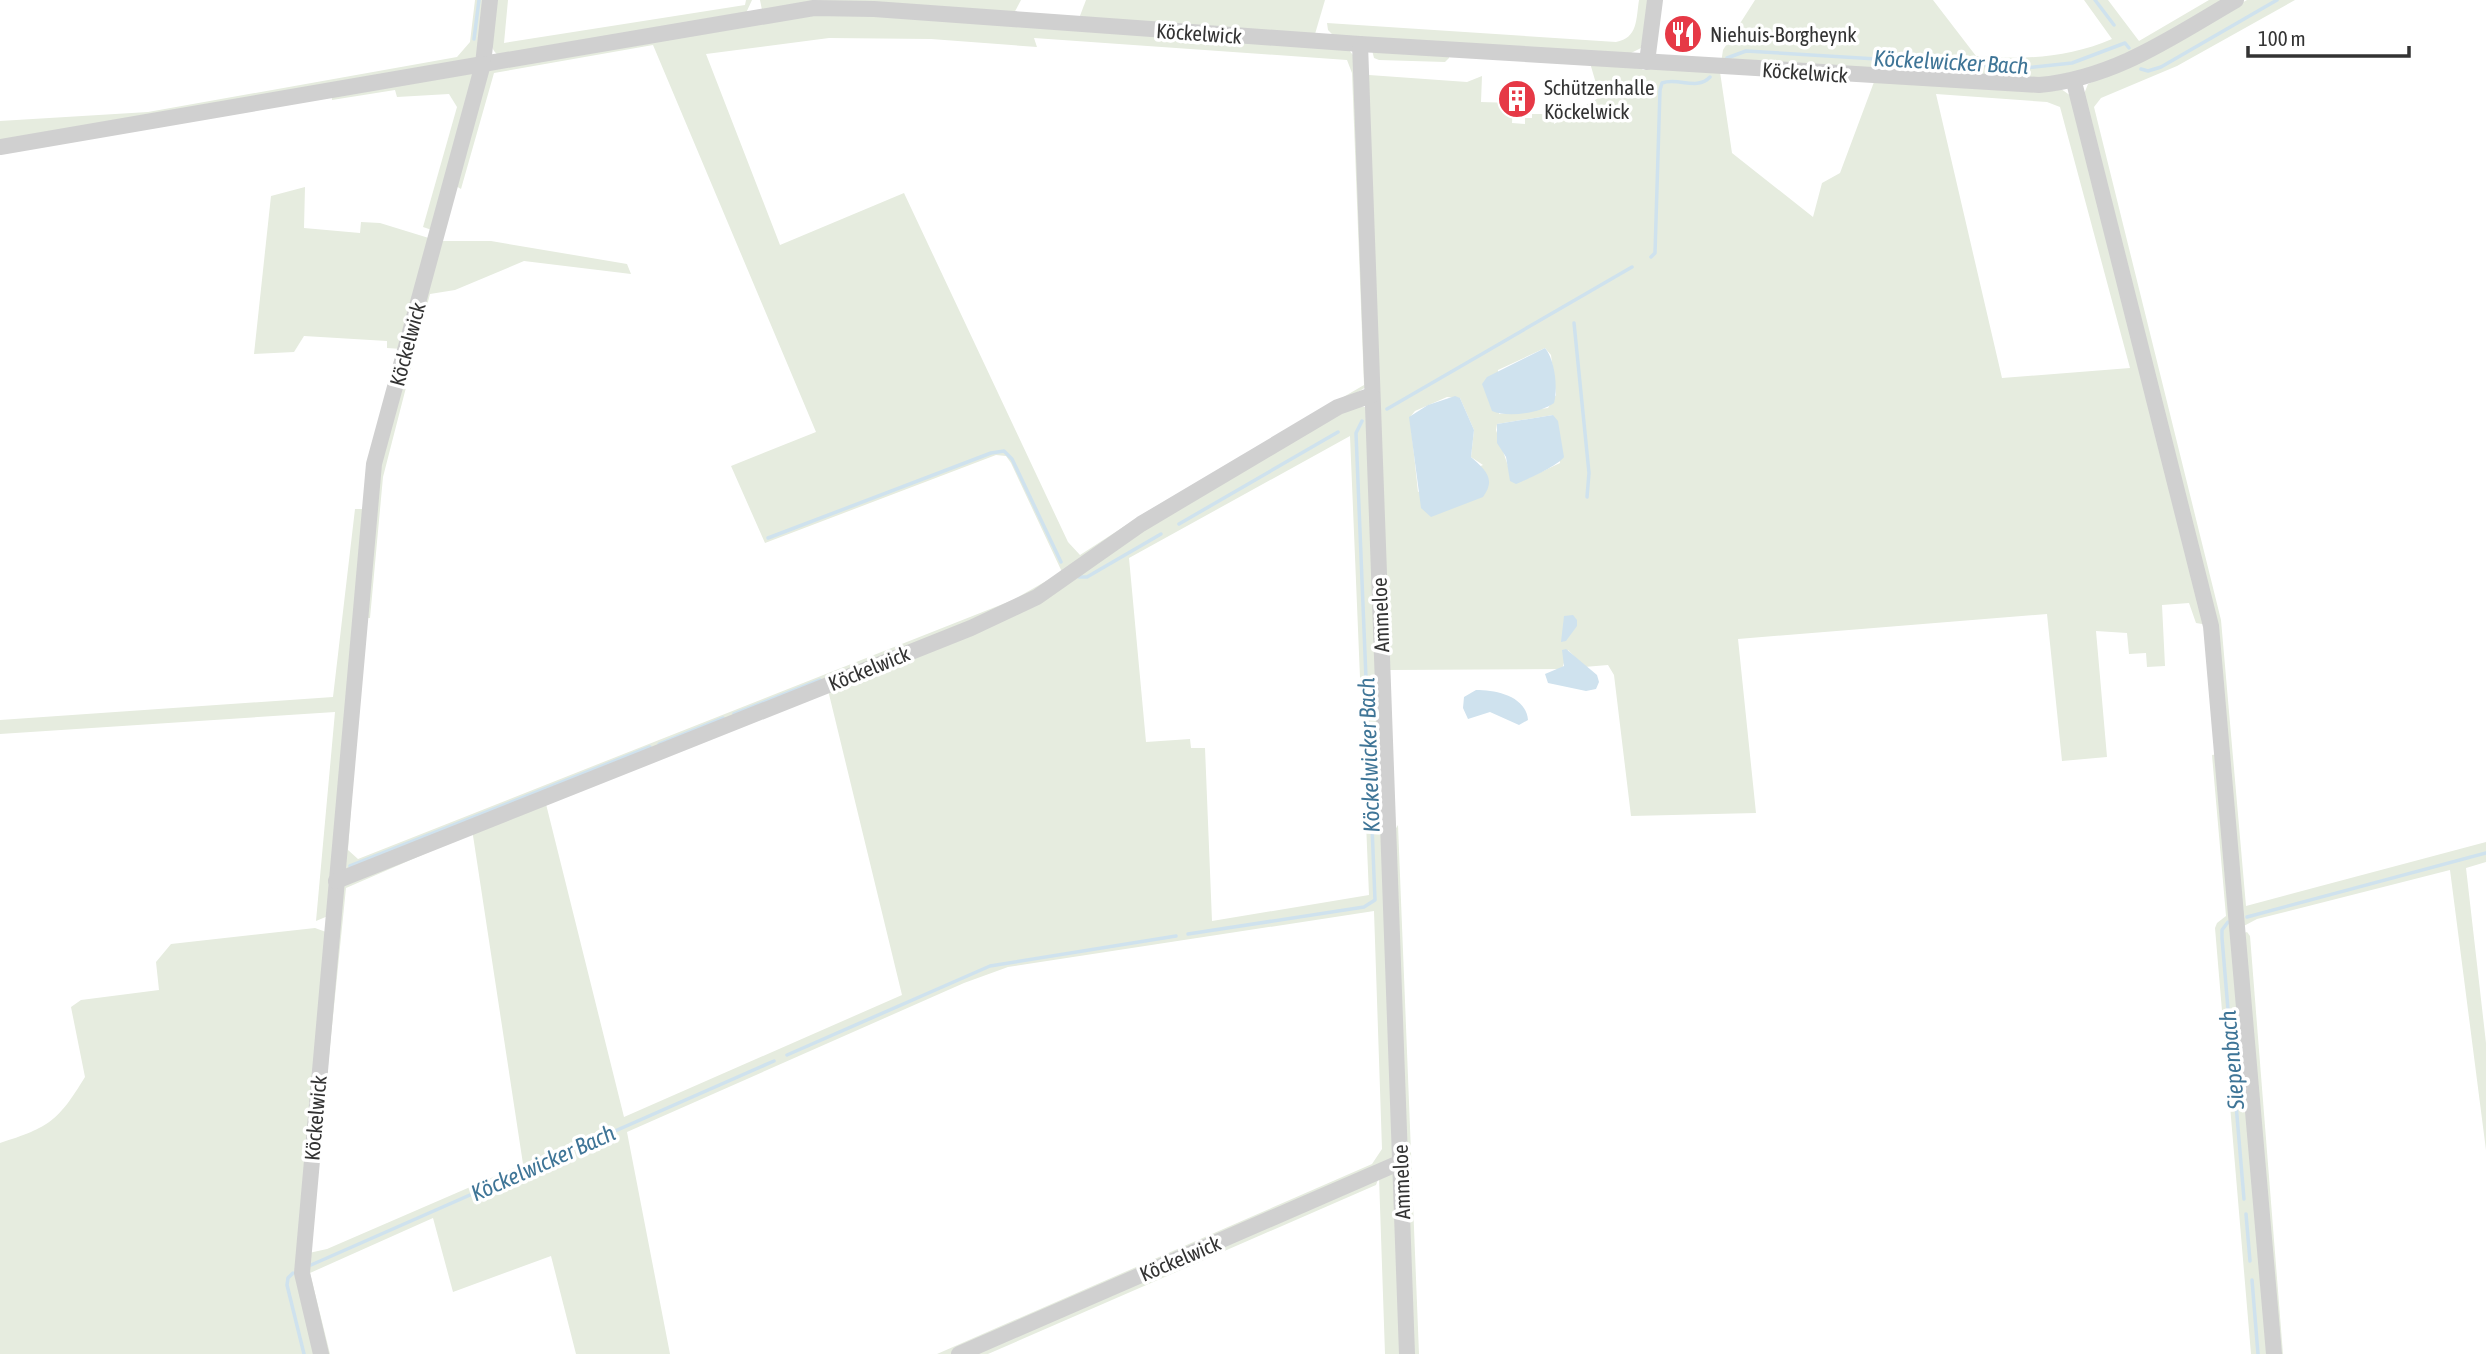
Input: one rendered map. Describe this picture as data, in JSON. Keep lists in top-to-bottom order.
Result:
{
  "streets": {
    "street": ["Köckelwick", "Ammeloe"]
  },
  "crossings": [
    ["Köckelwick", "Ammeloe"]
  ],
  "water": ["Köckelwicker Bach", "Siepenbach"],
  "places": {
    "restaurant": ["Niehuis-Borgheynk"],
    "building": ["Schützenhalle Köckelwick"]
  },
  "scale_bar": "100 m"
}
